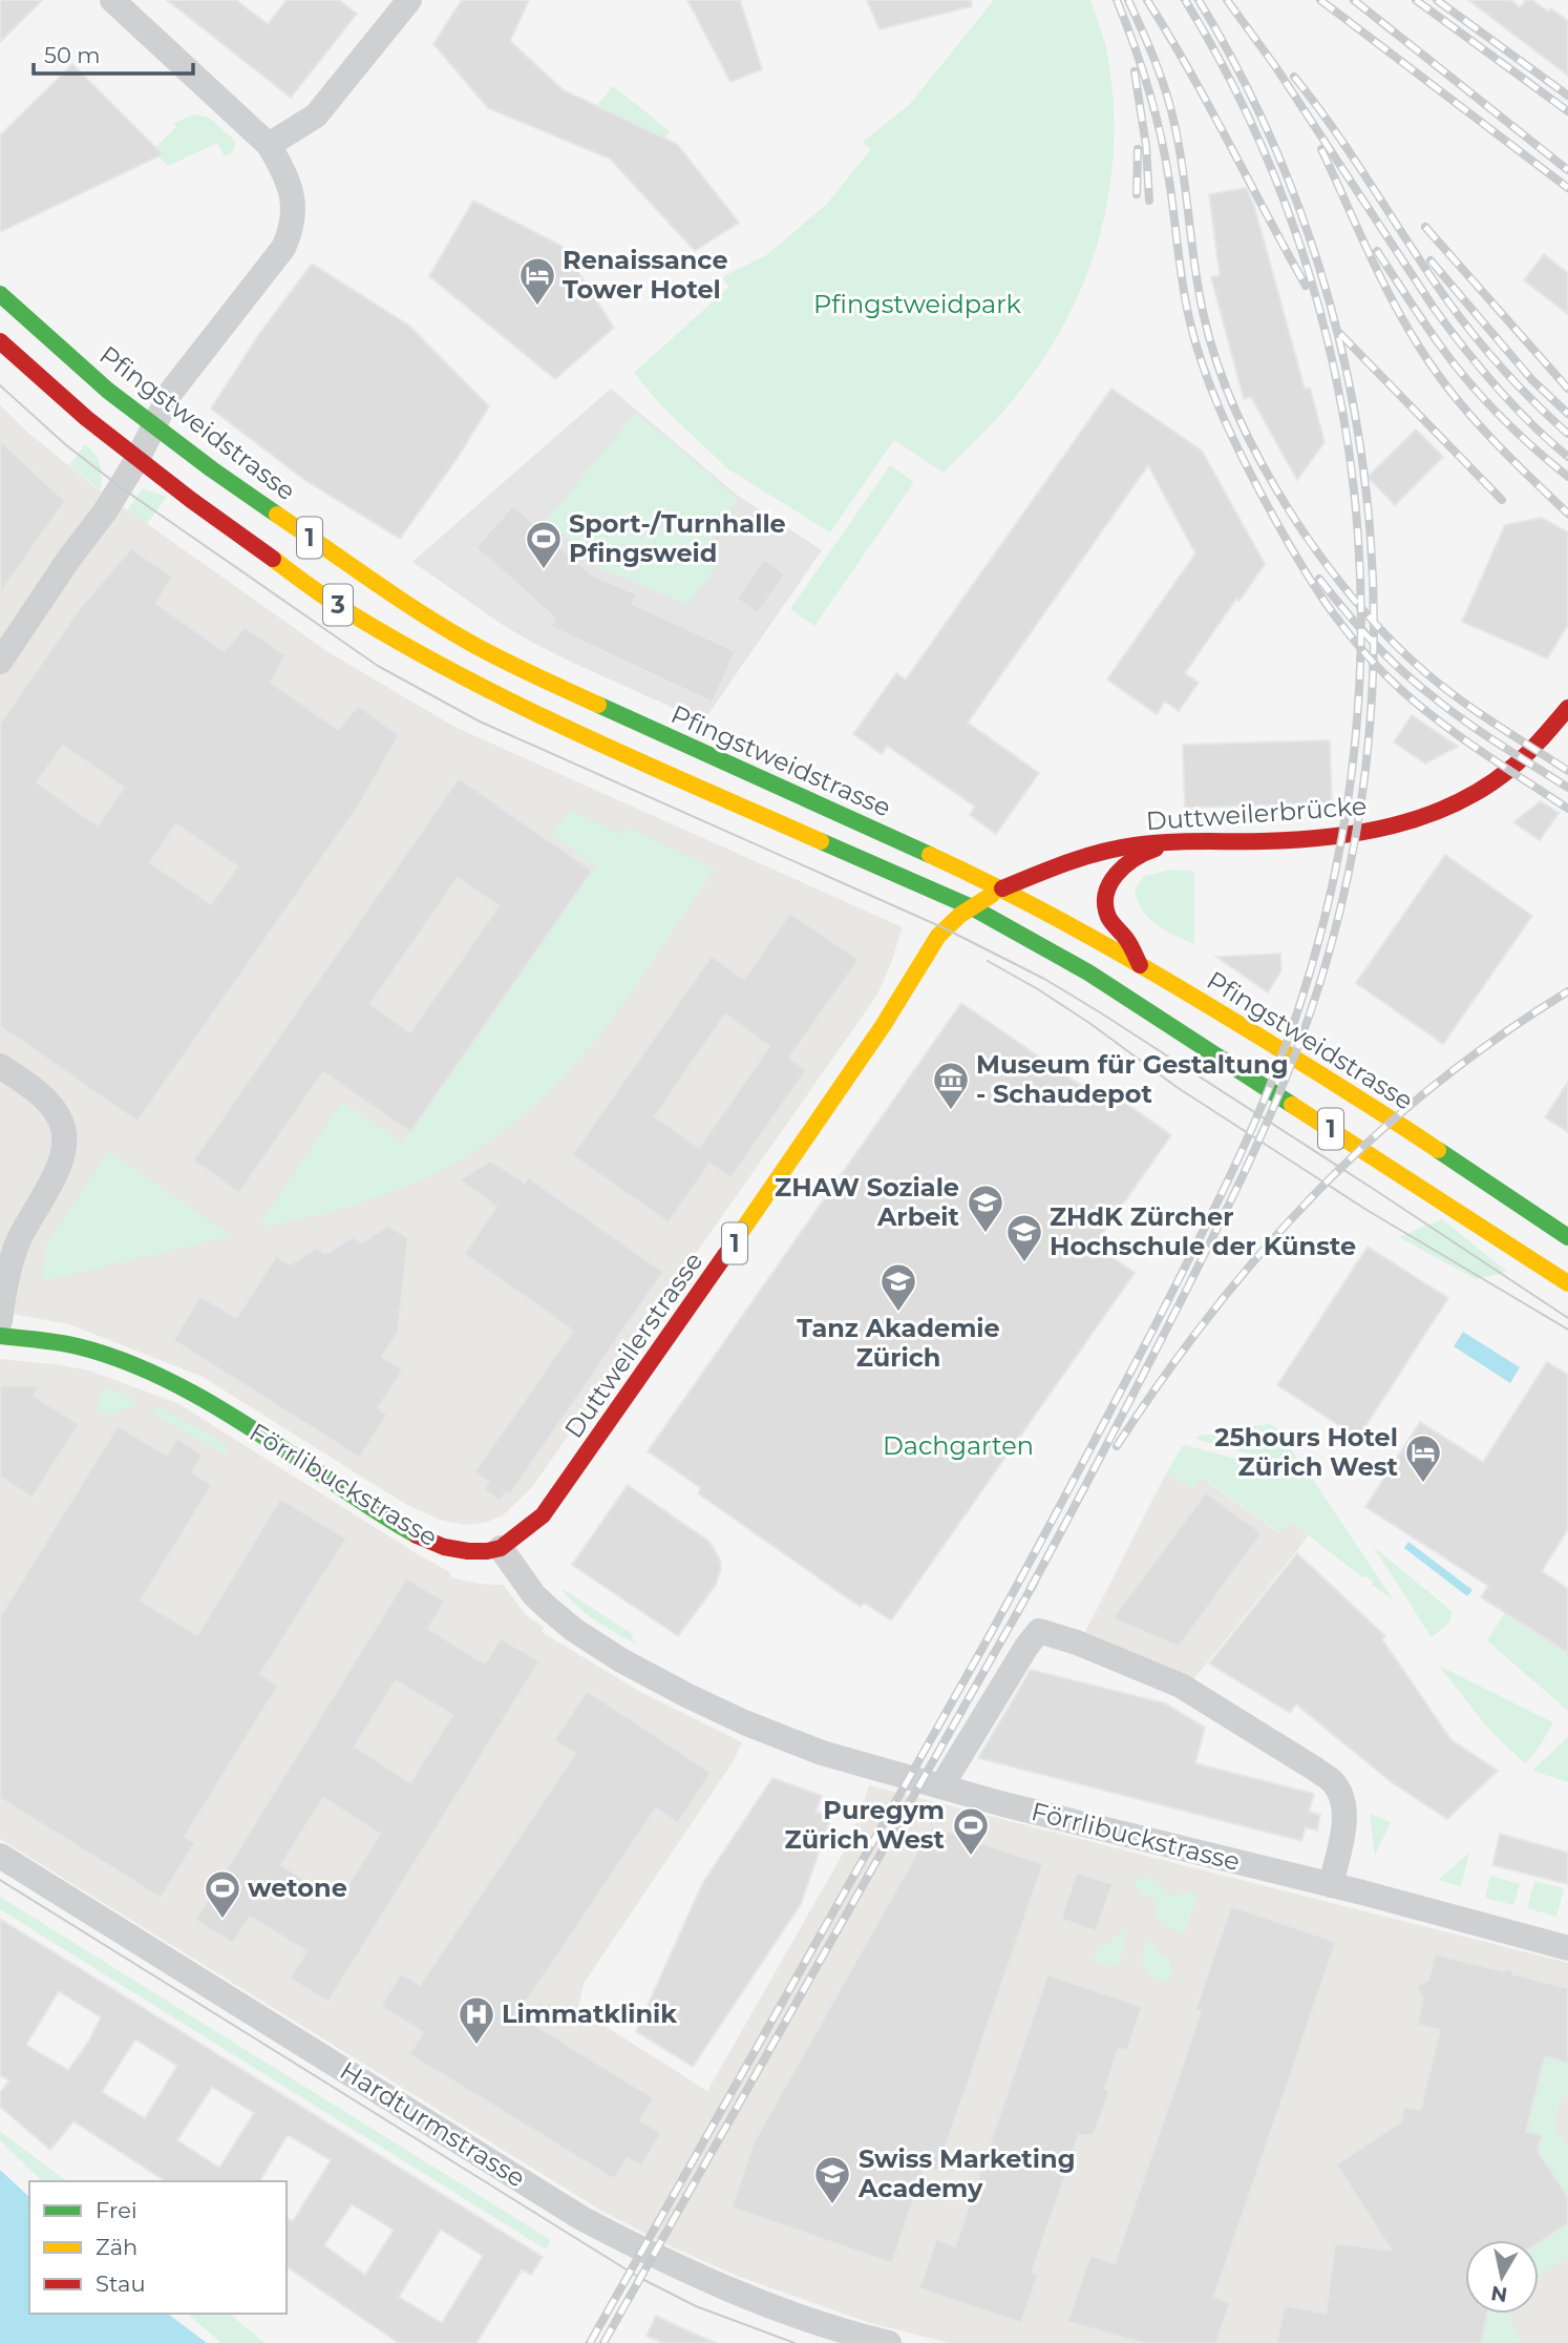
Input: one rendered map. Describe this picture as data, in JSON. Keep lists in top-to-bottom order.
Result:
{
  "streets": {
    "main road": [
      "Pfingstweidstrasse",
      "1",
      "3",
      "Duttweilerbrücke",
      "Duttweilerstrasse",
      "Förrlibuckstrasse"
    ],
    "street": ["Hardturmstrasse"]
  },
  "crossings": [
    ["Pfingstweidstrasse", "Duttweilerbrücke"],
    ["1", "3"],
    ["1", "Duttweilerbrücke"],
    ["1", "Duttweilerstrasse"],
    ["3", "Duttweilerbrücke"],
    ["3", "Duttweilerstrasse"],
    ["Duttweilerbrücke", "Duttweilerstrasse"],
    ["Duttweilerstrasse", "Förrlibuckstrasse"]
  ],
  "parks": ["Pfingstweidpark", "Dachgarten"],
  "places": {
    "hotel": ["Renaissance Tower Hotel", "25hours Hotel Zürich West"],
    "sports": ["Sport-/Turnhalle Pfingsweid", "Puregym Zürich West", "wetone"],
    "museum": ["Museum für Gestaltung - Schaudepot"],
    "school or university": [
      "ZHAW Soziale Arbeit",
      "ZHdK Zürcher Hochschule der Künste",
      "Tanz Akademie Zürich",
      "Swiss Marketing Academy"
    ],
    "hospital": ["Limmatklinik"]
  },
  "legend": ["Frei", "Zäh", "Stau"],
  "scale_bar": "50 m",
  "north": "bottom"
}
